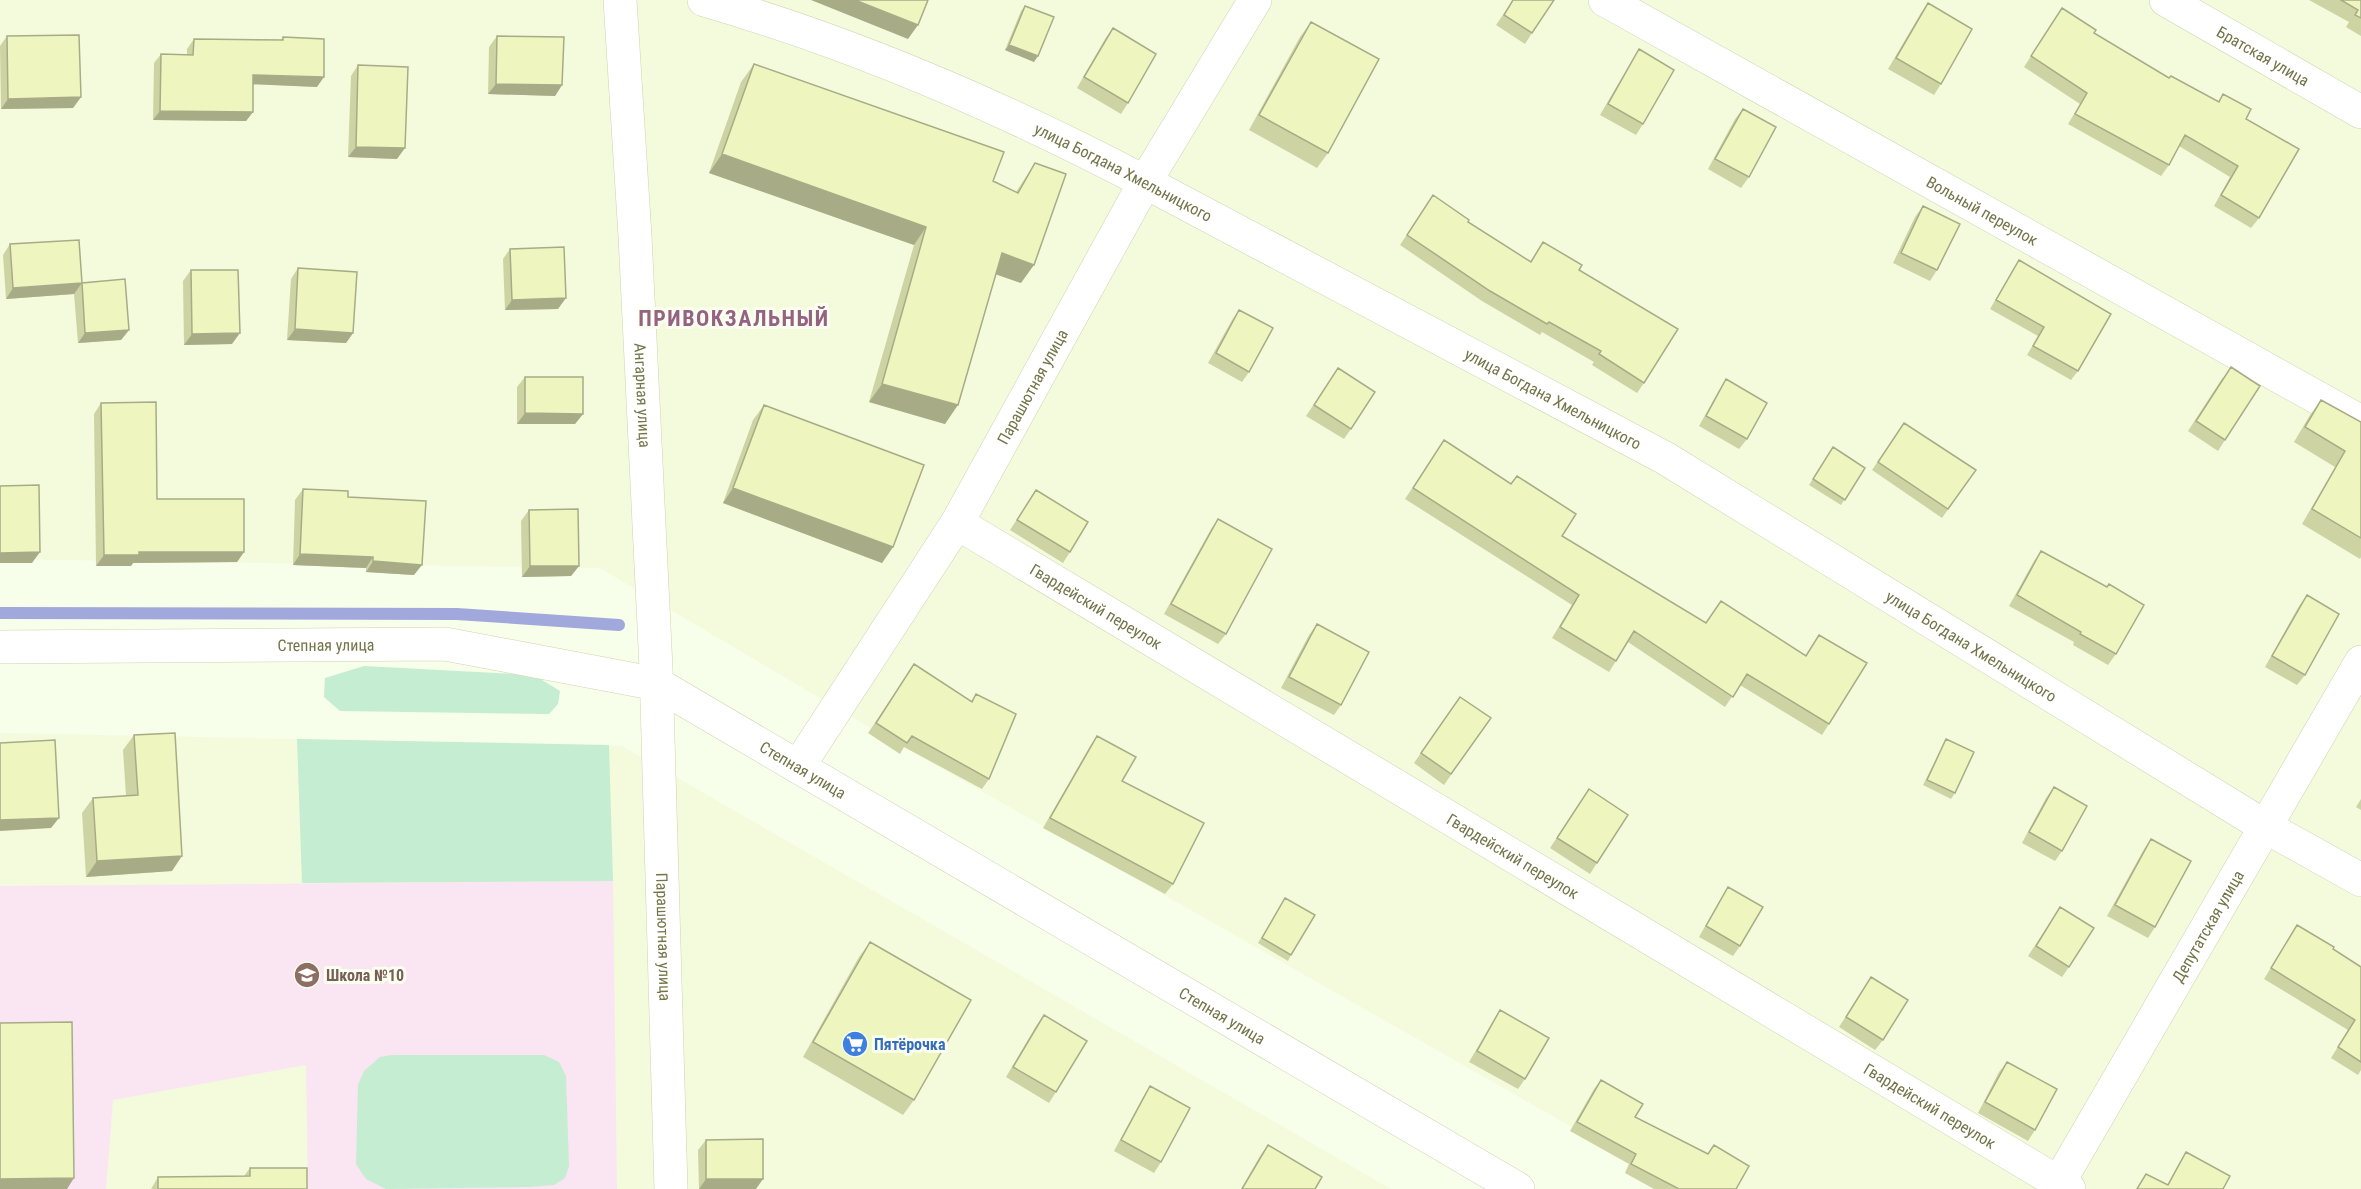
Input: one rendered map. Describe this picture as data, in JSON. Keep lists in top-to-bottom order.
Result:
{
  "streets": {
    "street": [
      "Братская улица",
      "улица Богдана Хмельницкого",
      "Вольный переулок",
      "Парашютная улица",
      "Ангарная улица",
      "Гвардейский переулок",
      "Степная улица",
      "Депутатская улица"
    ]
  },
  "crossings": [
    ["улица Богдана Хмельницкого", "Парашютная улица"],
    ["улица Богдана Хмельницкого", "Депутатская улица"],
    ["Парашютная улица", "Ангарная улица"],
    ["Парашютная улица", "Гвардейский переулок"],
    ["Парашютная улица", "Степная улица"],
    ["Ангарная улица", "Степная улица"],
    ["Гвардейский переулок", "Депутатская улица"]
  ],
  "districts": ["ПРИВОКЗАЛЬНЫЙ"],
  "places": {
    "school or university": ["Школа №10"],
    "supermarket": ["Пятёрочка"]
  }
}
